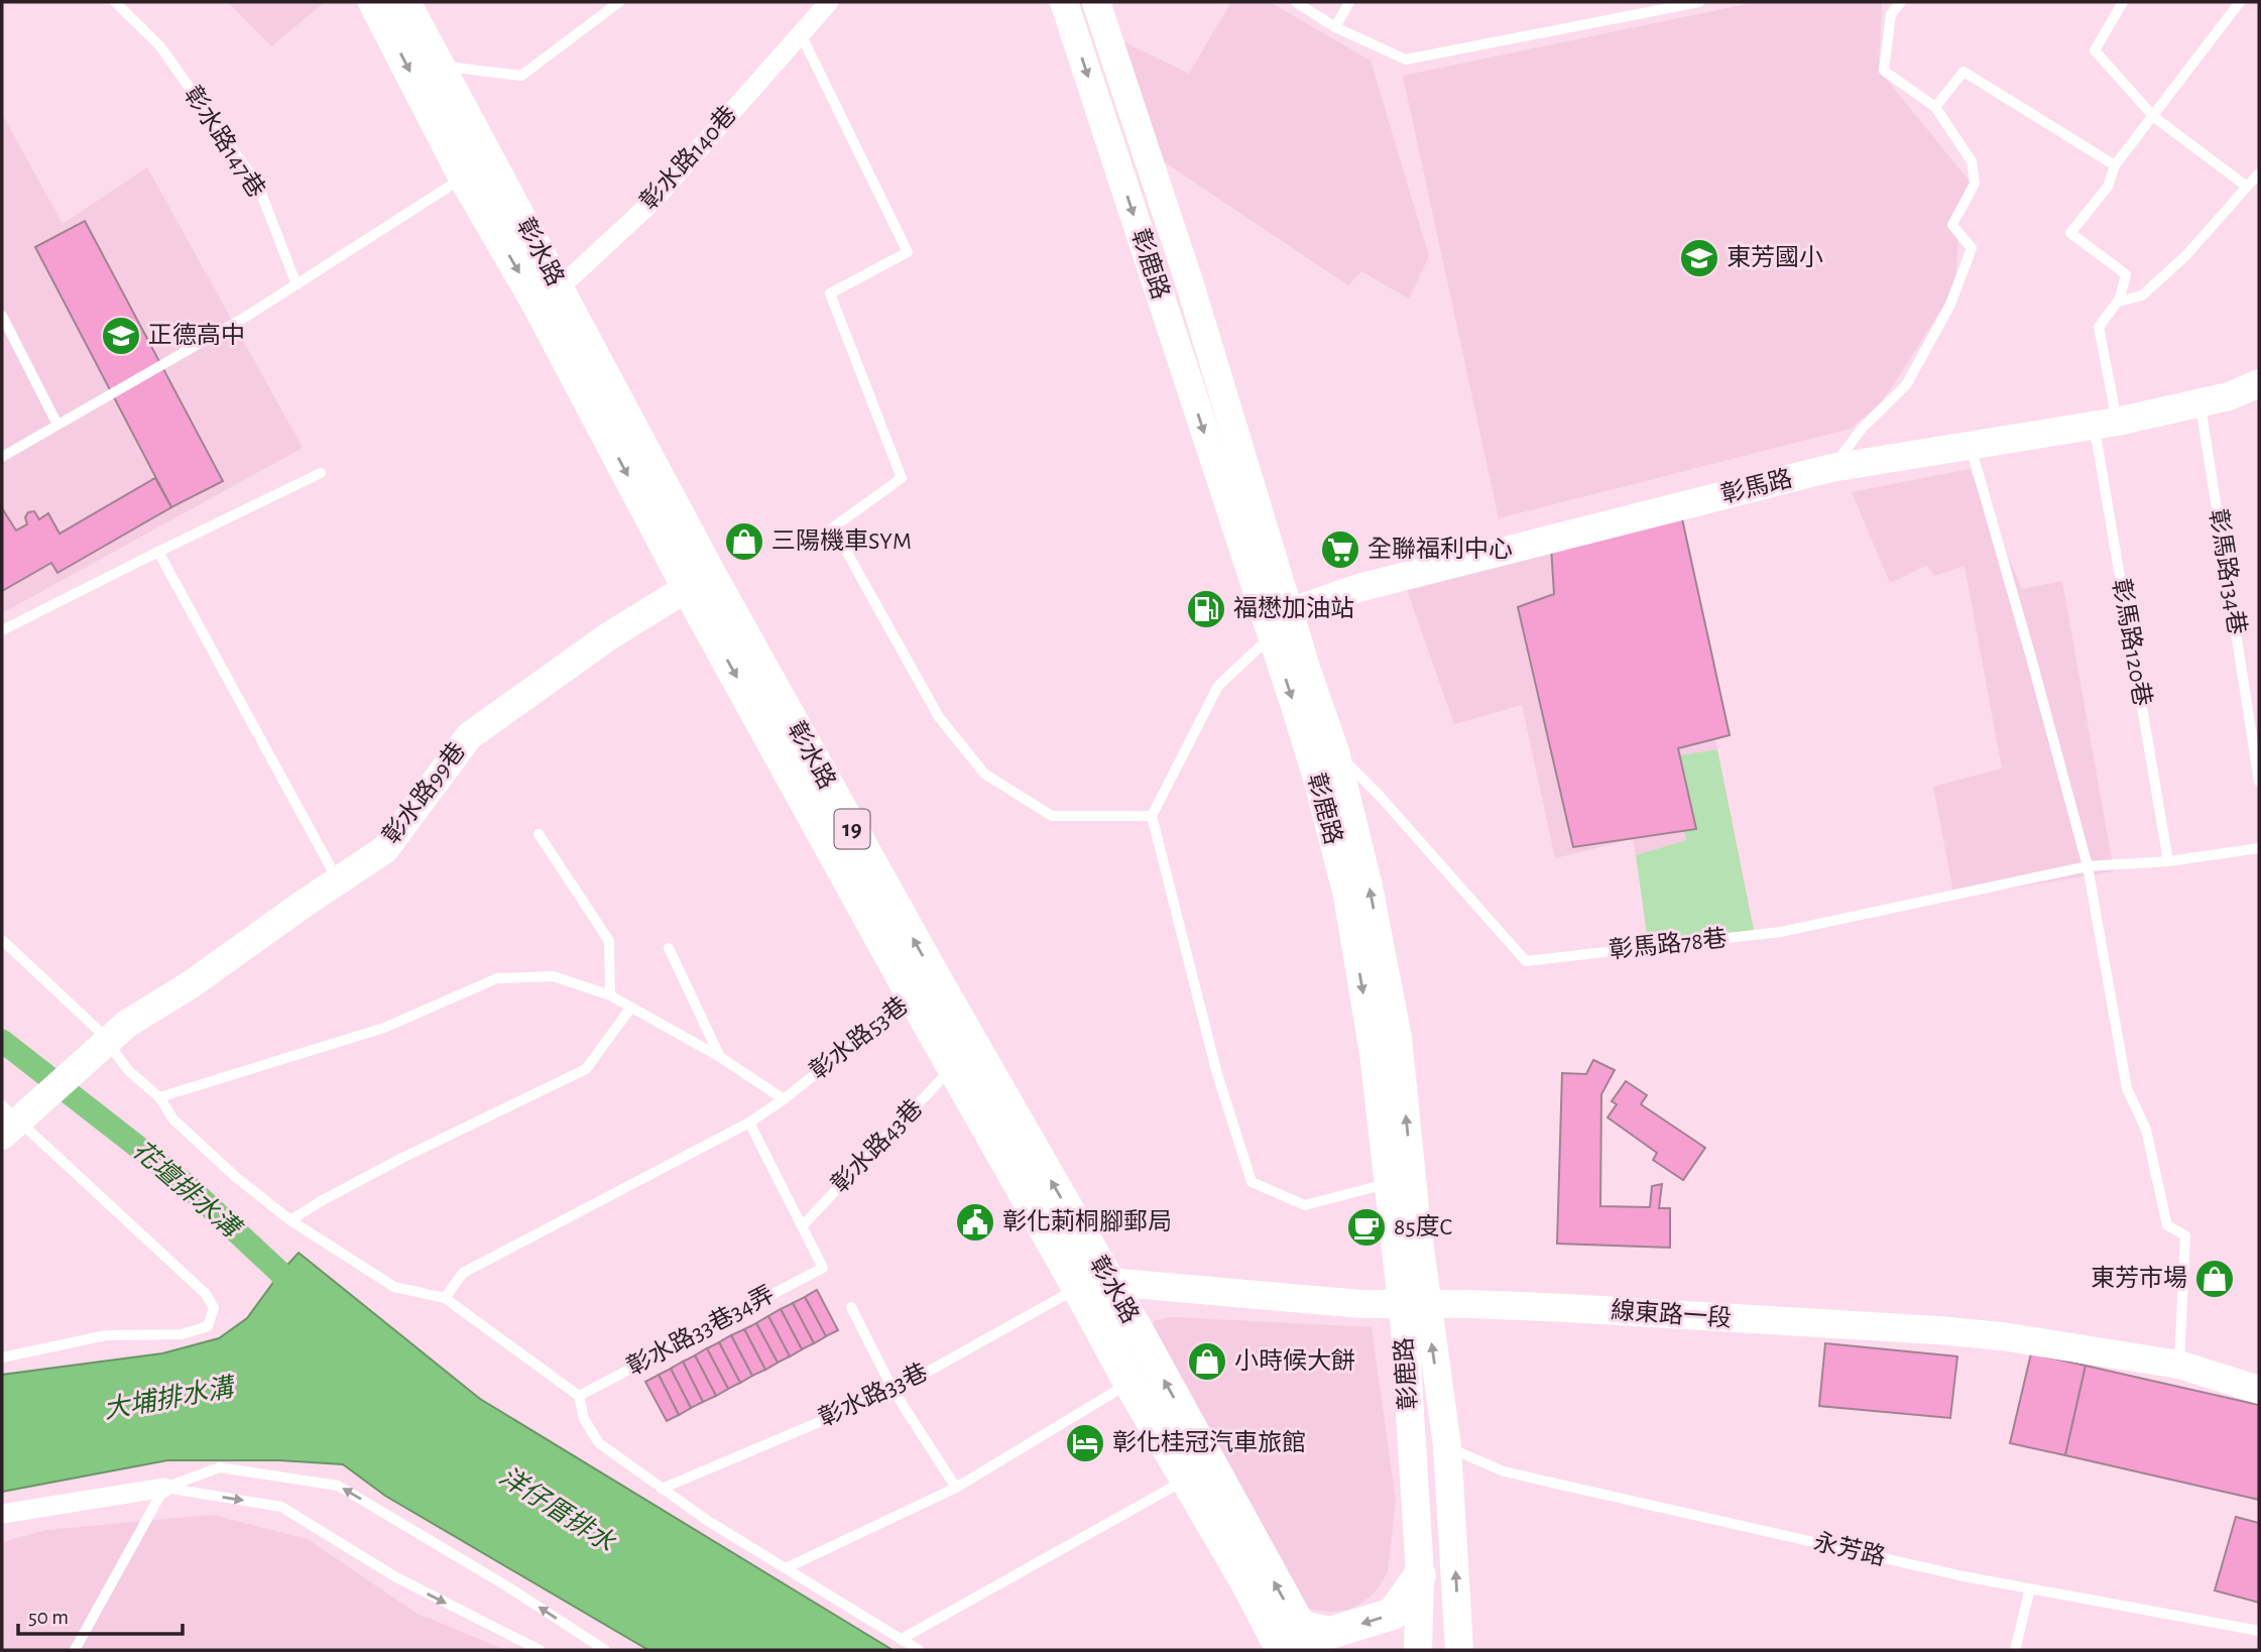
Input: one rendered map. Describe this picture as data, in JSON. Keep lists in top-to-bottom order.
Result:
{
  "streets": {
    "main road": [
      "彰水路",
      "彰鹿路",
      "彰馬路",
      "彰水路99巷",
      "19",
      "線東路一段"
    ],
    "street": ["彰水路140巷"],
    "lane": [
      "彰水路147巷",
      "彰馬路134巷",
      "彰馬路120巷",
      "彰馬路78巷",
      "彰水路53巷",
      "彰水路43巷",
      "彰水路33巷34弄",
      "彰水路33巷",
      "永芳路"
    ]
  },
  "crossings": [
    ["彰水路140巷", "彰水路"],
    ["彰水路", "彰水路99巷"],
    ["彰水路", "彰水路53巷"],
    ["彰水路", "彰水路43巷"],
    ["彰水路", "線東路一段"],
    ["彰水路", "彰水路33巷"],
    ["彰鹿路", "彰馬路"],
    ["彰鹿路", "彰馬路78巷"],
    ["彰鹿路", "線東路一段"],
    ["彰鹿路", "永芳路"],
    ["彰馬路", "彰馬路134巷"],
    ["彰馬路", "彰馬路120巷"],
    ["彰水路43巷", "彰水路33巷34弄"],
    ["線東路一段", "彰水路33巷"]
  ],
  "water": ["花壇排水溝", "大埔排水溝", "洋仔厝排水"],
  "places": {
    "school or university": ["東芳國小", "正德高中"],
    "shop": ["三陽機車SYM", "東芳市場", "小時候大餅"],
    "supermarket": ["全聯福利中心"],
    "fuel station": ["福懋加油站"],
    "public building": ["彰化莿桐腳郵局"],
    "cafe": ["85度C"],
    "hotel": ["彰化桂冠汽車旅館"]
  },
  "scale_bar": "50 m"
}
